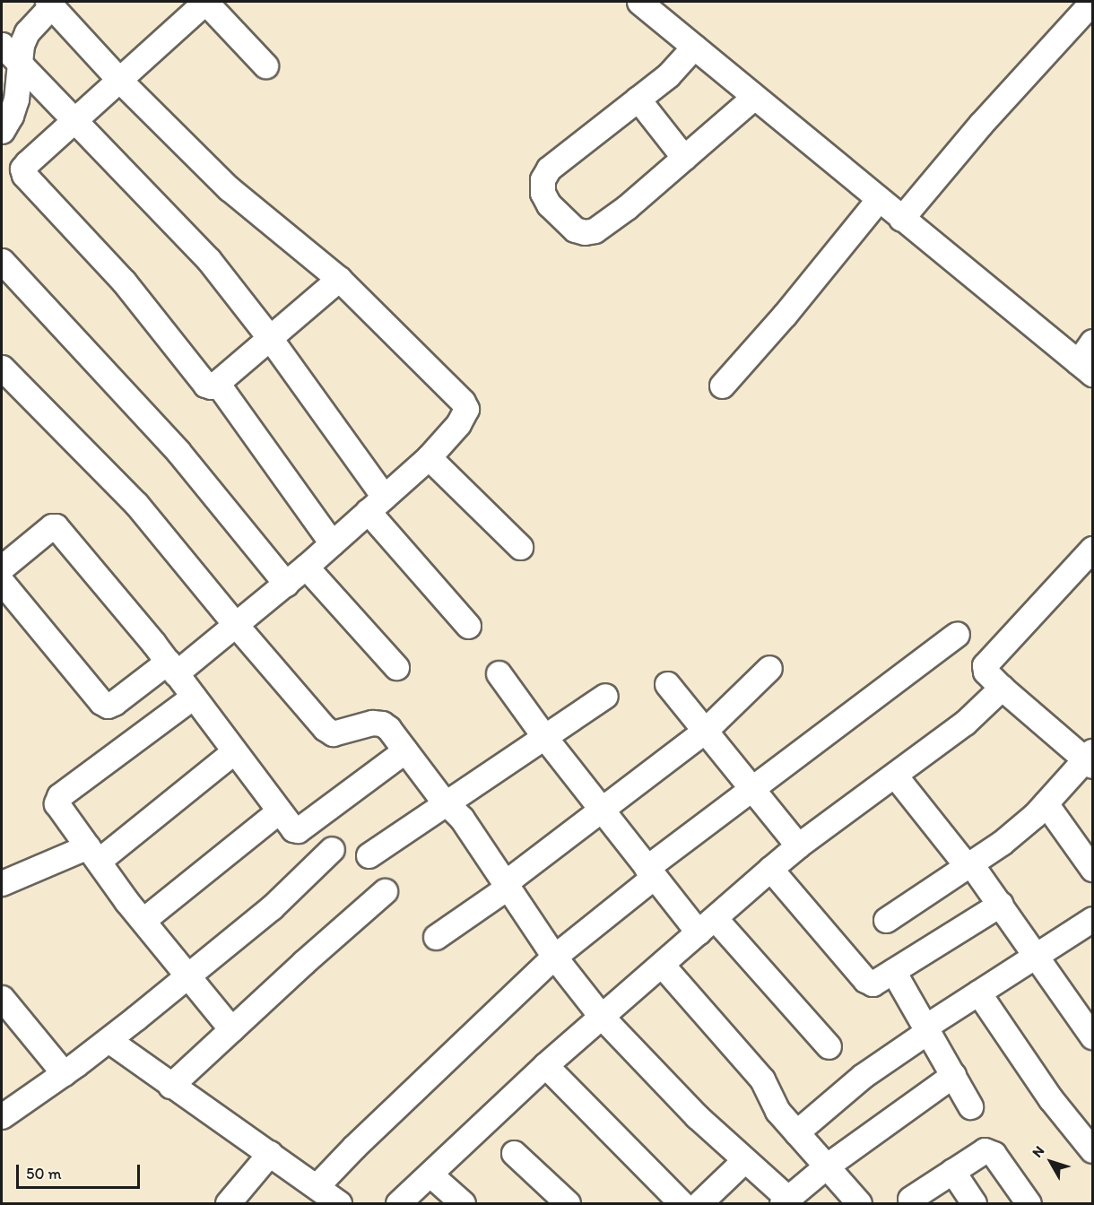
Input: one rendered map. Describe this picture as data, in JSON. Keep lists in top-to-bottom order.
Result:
{
  "scale_bar": "50 m",
  "north": "top left"
}
